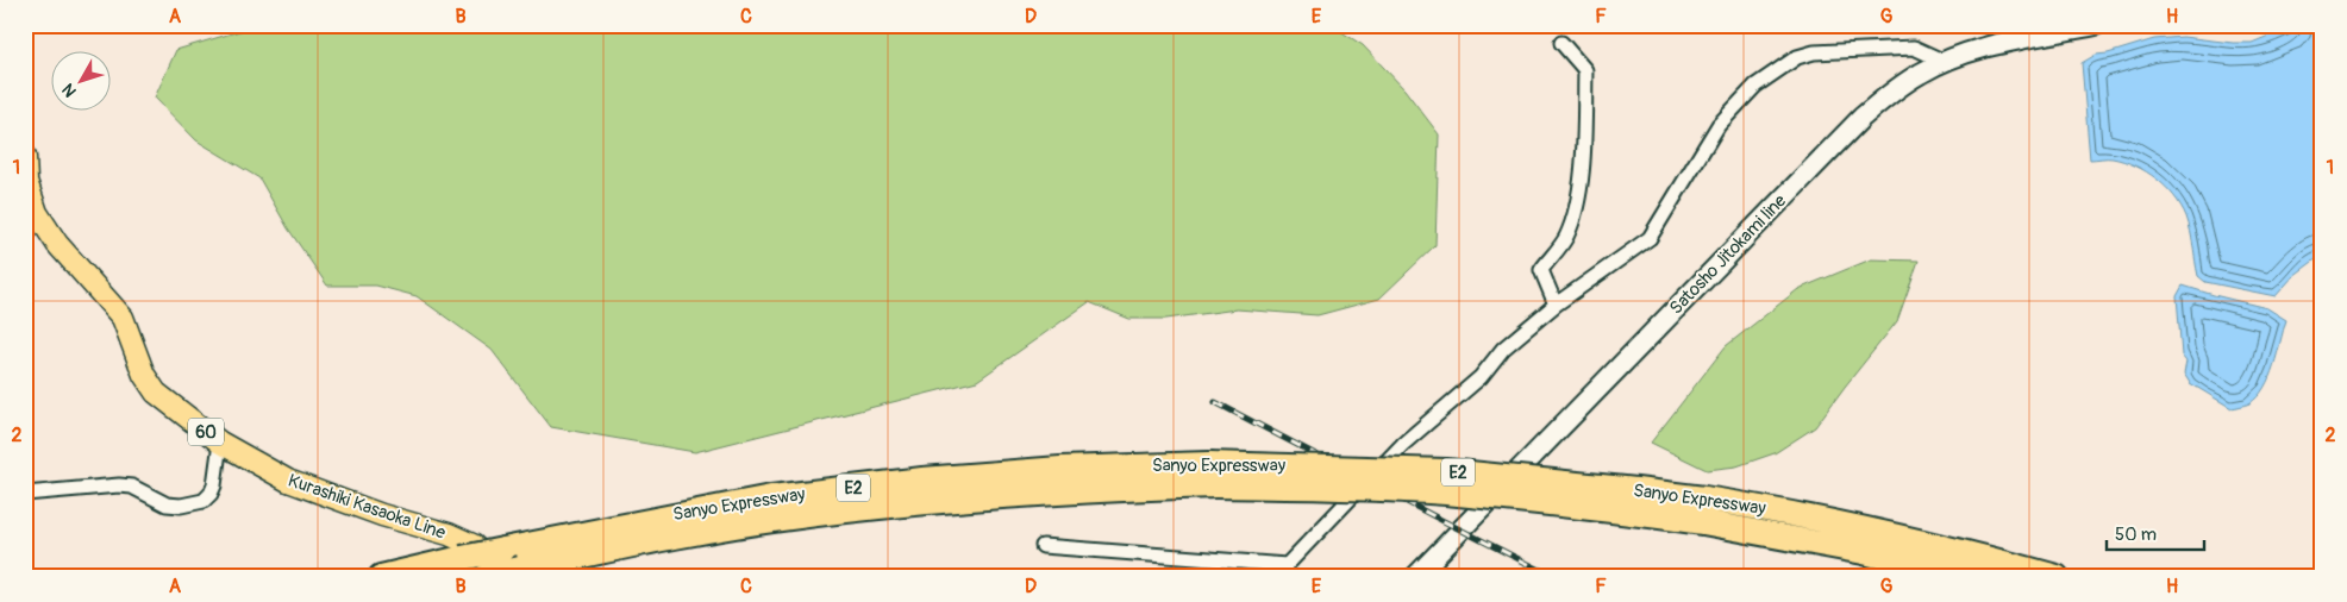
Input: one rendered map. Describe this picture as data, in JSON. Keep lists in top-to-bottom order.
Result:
{
  "streets": {
    "highway": ["Sanyo Expressway", "E2"],
    "main road": ["Satosho Jitokami line", "60", "Kurashiki Kasaoka Line"]
  },
  "crossings": [
    ["Sanyo Expressway", "Kurashiki Kasaoka Line"]
  ],
  "scale_bar": "50 m",
  "north": "bottom left",
  "grid": {
    "columns": [
      "A",
      "B",
      "C",
      "D",
      "E",
      "F",
      "G",
      "H"
    ],
    "rows": ["1", "2"]
  }
}
